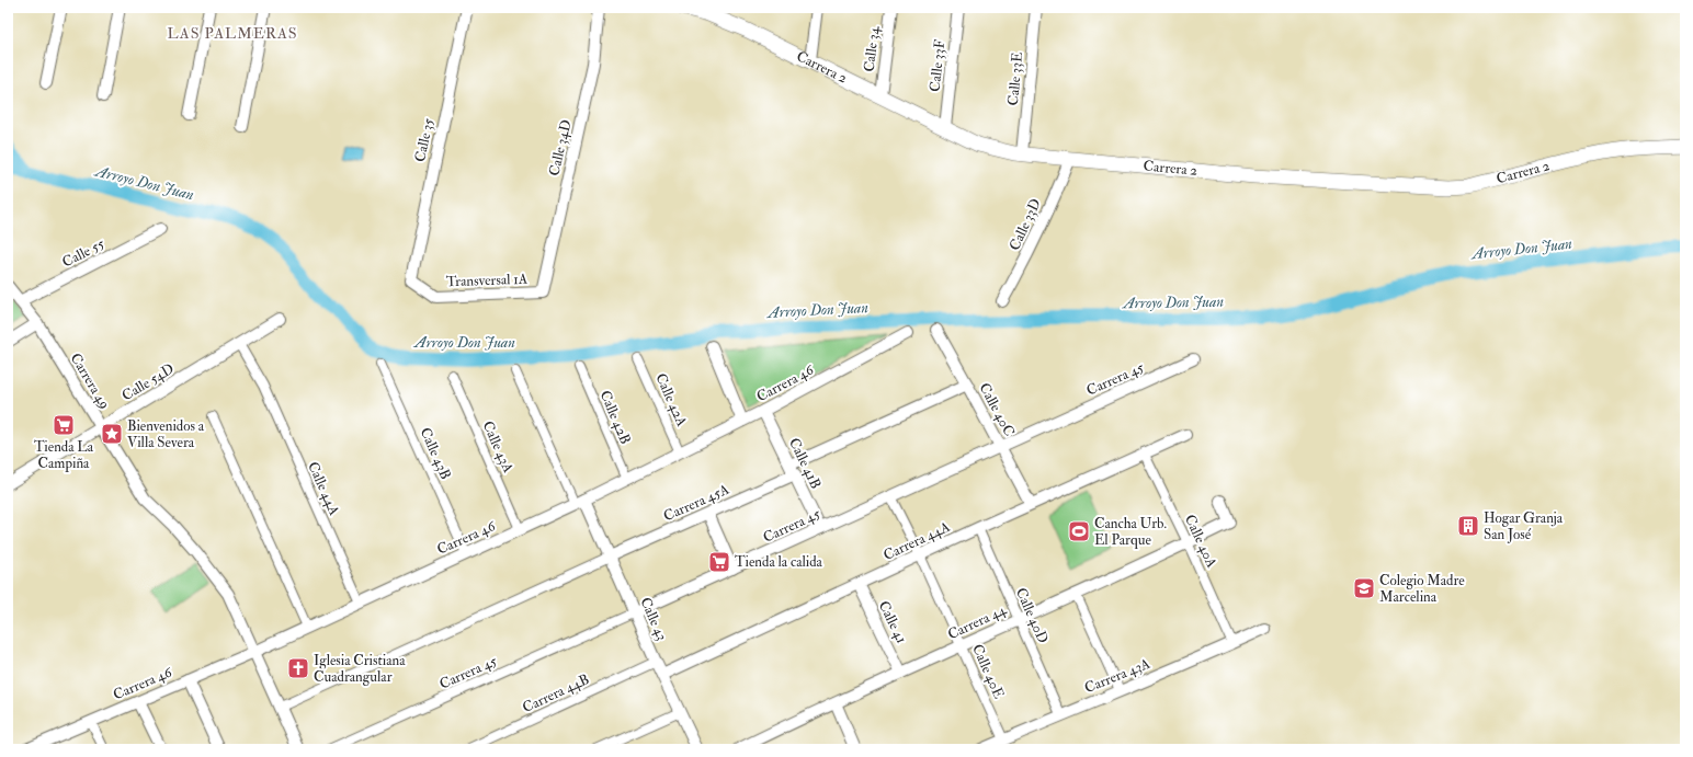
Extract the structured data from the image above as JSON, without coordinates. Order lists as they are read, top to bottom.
{
  "streets": {
    "street": [
      "Calle 34",
      "Calle 33F",
      "Carrera 2",
      "Calle 33E",
      "Calle 35",
      "Calle 34D",
      "Calle 33D",
      "Calle 55",
      "Transversal 1A",
      "Carrera 45",
      "Carrera 49",
      "Calle 54D",
      "Carrera 46",
      "Calle 42A",
      "Calle 40C",
      "Calle 42B",
      "Calle 43A",
      "Calle 43B",
      "Calle 41B",
      "Calle 44A",
      "Carrera 45A",
      "Carrera 44A",
      "Calle 40A",
      "Calle 40D",
      "Calle 43",
      "Calle 41",
      "Carrera 44",
      "Calle 40E",
      "Carrera 43A",
      "Carrera 44B"
    ]
  },
  "crossings": [
    ["Calle 34", "Carrera 2"],
    ["Calle 33F", "Carrera 2"],
    ["Carrera 2", "Calle 33E"],
    ["Carrera 2", "Calle 33D"],
    ["Calle 35", "Transversal 1A"],
    ["Calle 34D", "Transversal 1A"],
    ["Calle 55", "Carrera 49"],
    ["Carrera 45", "Calle 40C"],
    ["Carrera 45", "Calle 41B"],
    ["Carrera 45", "Calle 43"],
    ["Carrera 45", "Calle 40E"],
    ["Carrera 49", "Calle 54D"],
    ["Carrera 49", "Carrera 46"],
    ["Calle 54D", "Calle 44A"],
    ["Carrera 46", "Calle 42A"],
    ["Carrera 46", "Calle 42B"],
    ["Carrera 46", "Calle 43A"],
    ["Carrera 46", "Calle 43B"],
    ["Carrera 46", "Calle 41B"],
    ["Carrera 46", "Calle 44A"],
    ["Carrera 46", "Calle 43"],
    ["Calle 40C", "Carrera 45A"],
    ["Calle 40C", "Carrera 44A"],
    ["Calle 41B", "Carrera 45A"],
    ["Carrera 45A", "Calle 43"],
    ["Carrera 44A", "Calle 40A"],
    ["Carrera 44A", "Calle 40D"],
    ["Carrera 44A", "Calle 43"],
    ["Carrera 44A", "Calle 41"],
    ["Carrera 44A", "Calle 40E"],
    ["Calle 40A", "Carrera 44"],
    ["Calle 40A", "Carrera 43A"],
    ["Calle 40D", "Carrera 44"],
    ["Calle 40D", "Carrera 43A"],
    ["Calle 43", "Carrera 44B"],
    ["Calle 41", "Carrera 44"],
    ["Carrera 44", "Calle 40E"],
    ["Calle 40E", "Carrera 43A"]
  ],
  "districts": ["LAS PALMERAS"],
  "water": ["Arroyo Don Juan"],
  "places": {
    "supermarket": ["Tienda La Campiña", "Tienda la calida"],
    "place": ["Bienvenidos a Villa Severa"],
    "building": ["Hogar Granja San José"],
    "sports": ["Cancha Urb. El Parque"],
    "school or university": ["Colegio Madre Marcelina"],
    "church": ["Iglesia Cristiana Cuadrangular"]
  }
}
